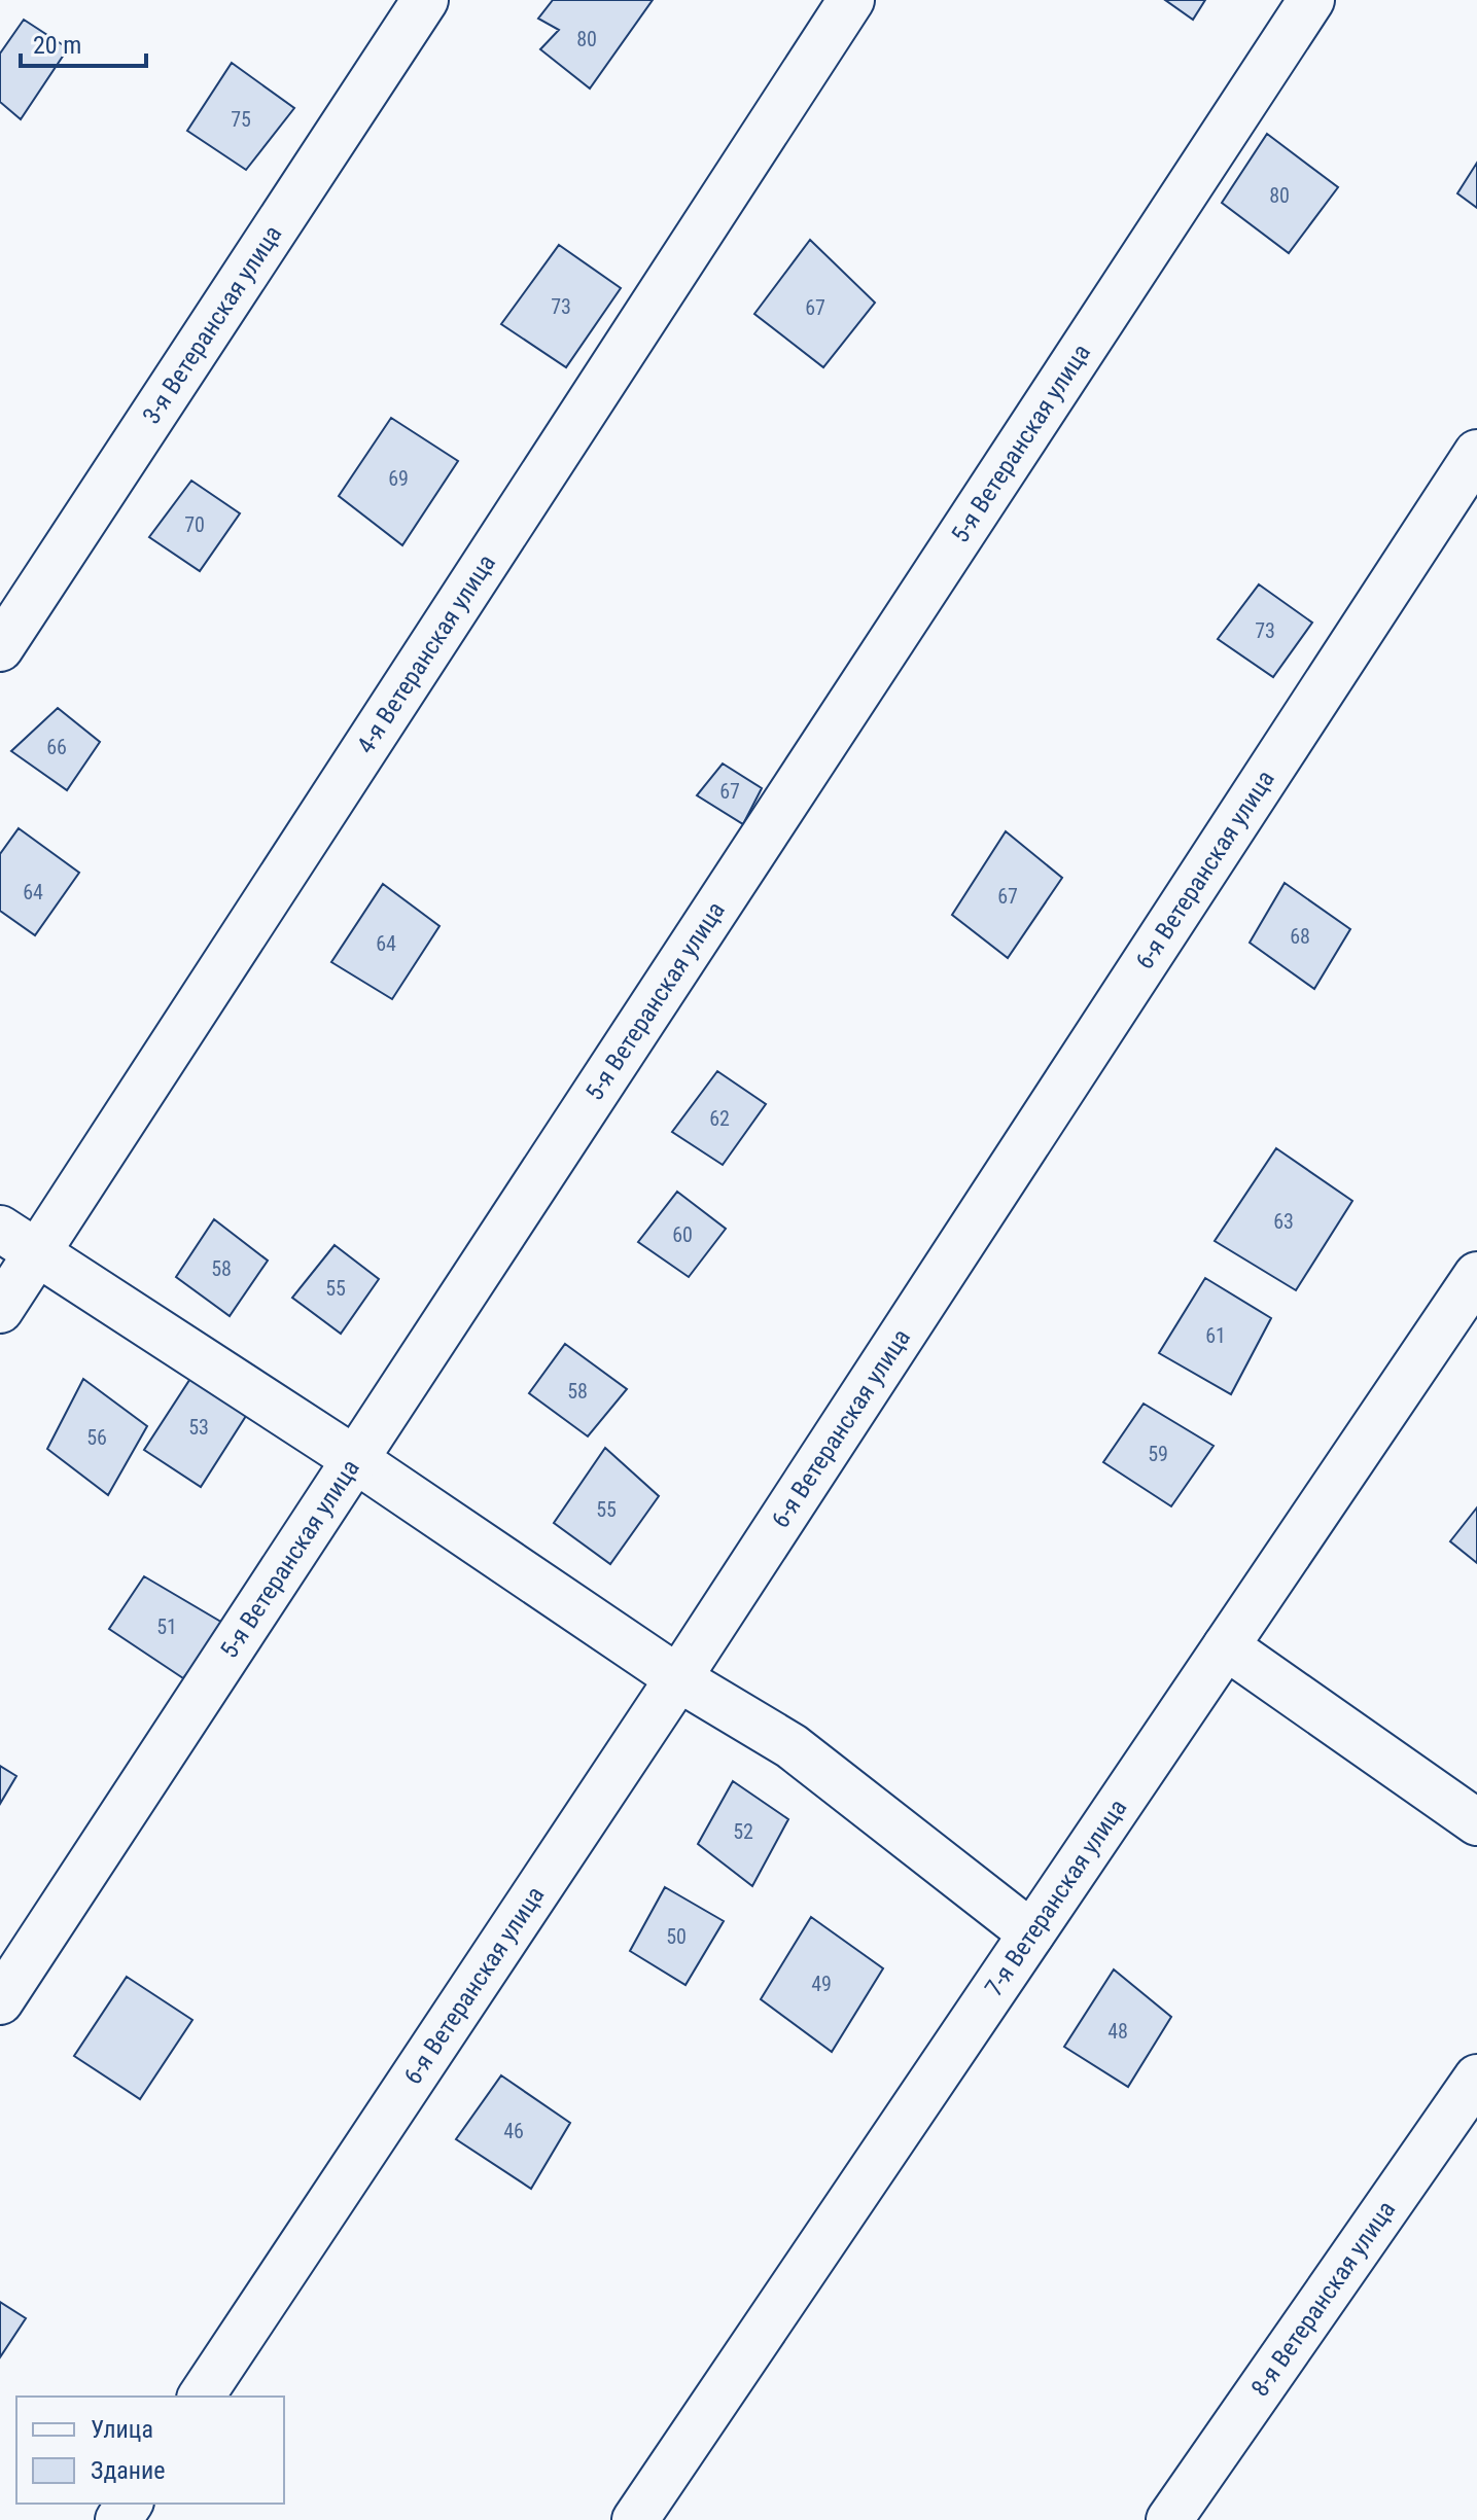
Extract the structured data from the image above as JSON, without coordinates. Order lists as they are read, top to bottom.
{
  "streets": {
    "street": [
      "3-я Ветеранская улица",
      "5-я Ветеранская улица",
      "4-я Ветеранская улица",
      "6-я Ветеранская улица",
      "7-я Ветеранская улица",
      "8-я Ветеранская улица"
    ]
  },
  "house_numbers": [
    "80",
    "75",
    "80",
    "73",
    "67",
    "69",
    "70",
    "73",
    "66",
    "67",
    "64",
    "67",
    "68",
    "64",
    "62",
    "63",
    "60",
    "58",
    "55",
    "61",
    "58",
    "53",
    "56",
    "59",
    "55",
    "51",
    "52",
    "50",
    "49",
    "48",
    "46"
  ],
  "legend": ["Улица", "Здание"],
  "scale_bar": "20 m"
}
